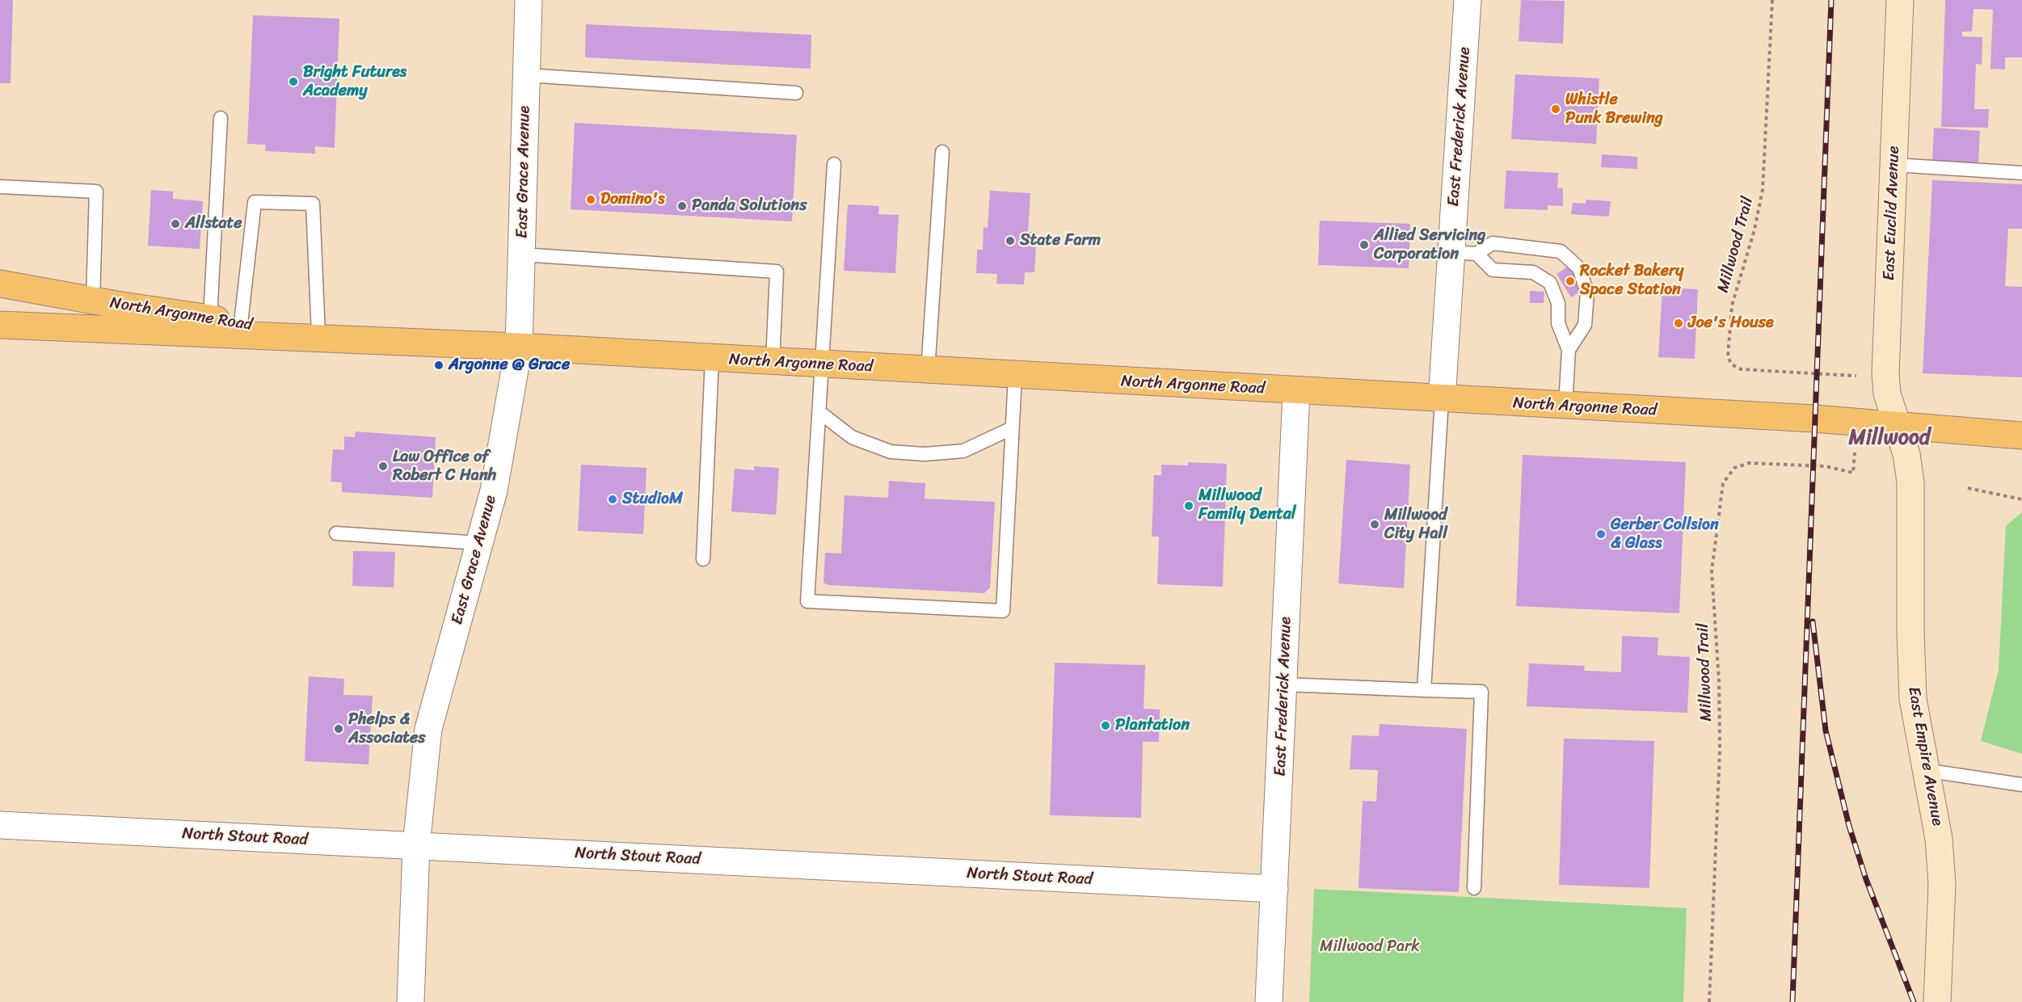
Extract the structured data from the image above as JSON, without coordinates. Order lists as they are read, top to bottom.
{
  "streets": {
    "main road": ["North Argonne Road"],
    "street": [
      "East Frederick Avenue",
      "East Grace Avenue",
      "East Euclid Avenue",
      "East Empire Avenue",
      "North Stout Road"
    ],
    "path": ["Millwood Trail"]
  },
  "crossings": [
    ["East Frederick Avenue", "North Argonne Road"],
    ["East Frederick Avenue", "North Stout Road"],
    ["East Grace Avenue", "North Argonne Road"],
    ["East Grace Avenue", "North Stout Road"],
    ["East Euclid Avenue", "North Argonne Road"],
    ["East Euclid Avenue", "East Empire Avenue"],
    ["North Argonne Road", "East Empire Avenue"]
  ],
  "districts": ["Millwood"],
  "parks": ["Millwood Park"],
  "places": [
    "Bright Futures Academy",
    "Whistle Punk Brewing",
    "Domino's",
    "Panda Solutions",
    "Allstate",
    "State Farm",
    "Allied Servicing Corporation",
    "Rocket Bakery Space Station",
    "Joe's House",
    "Argonne @ Grace",
    "Law Office of Robert C Hanh",
    "StudioM",
    "Millwood Family Dental",
    "Millwood City Hall",
    "Gerber Collsion & Glass",
    "Plantation",
    "Phelps & Associates"
  ]
}
